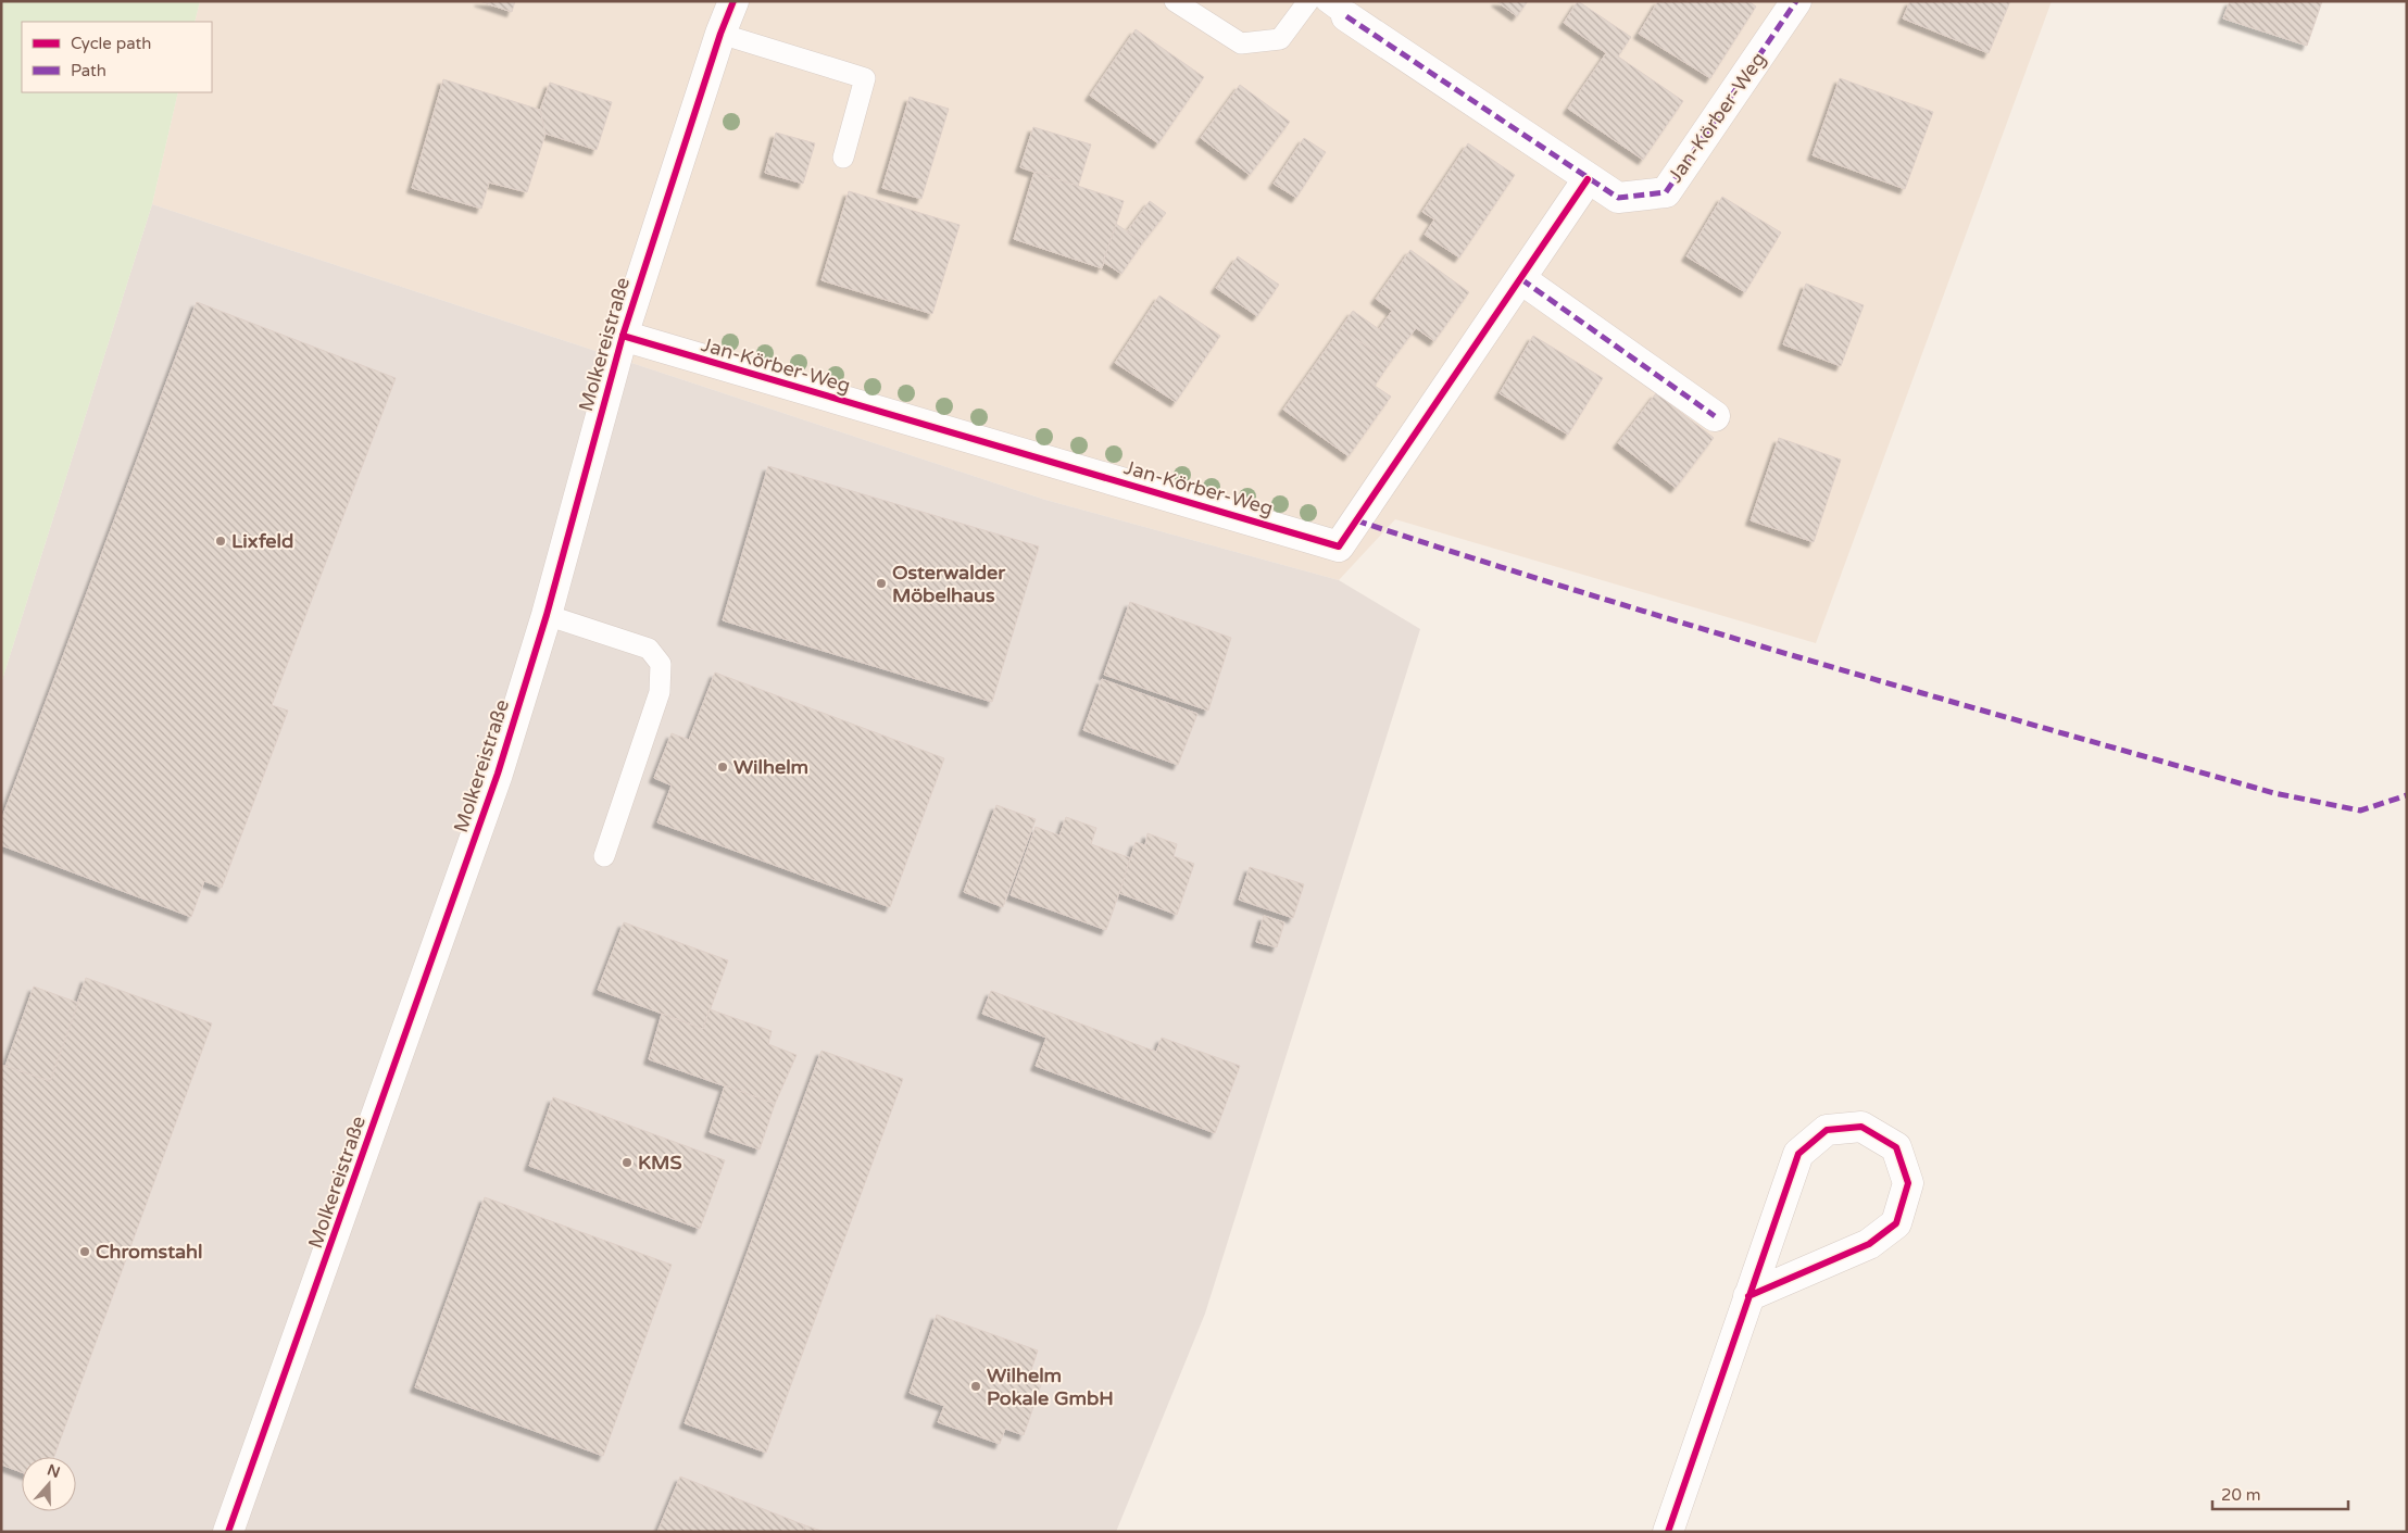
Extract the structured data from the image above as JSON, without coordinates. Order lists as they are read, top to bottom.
{
  "streets": {
    "street": ["Jan-Körber-Weg", "Molkereistraße"]
  },
  "crossings": [
    ["Jan-Körber-Weg", "Molkereistraße"]
  ],
  "places": [
    "Lixfeld",
    "Osterwalder Möbelhaus",
    "Wilhelm",
    "KMS",
    "Chromstahl",
    "Wilhelm Pokale GmbH"
  ],
  "legend": ["Cycle path", "Path"],
  "scale_bar": "20 m",
  "north": "top"
}
